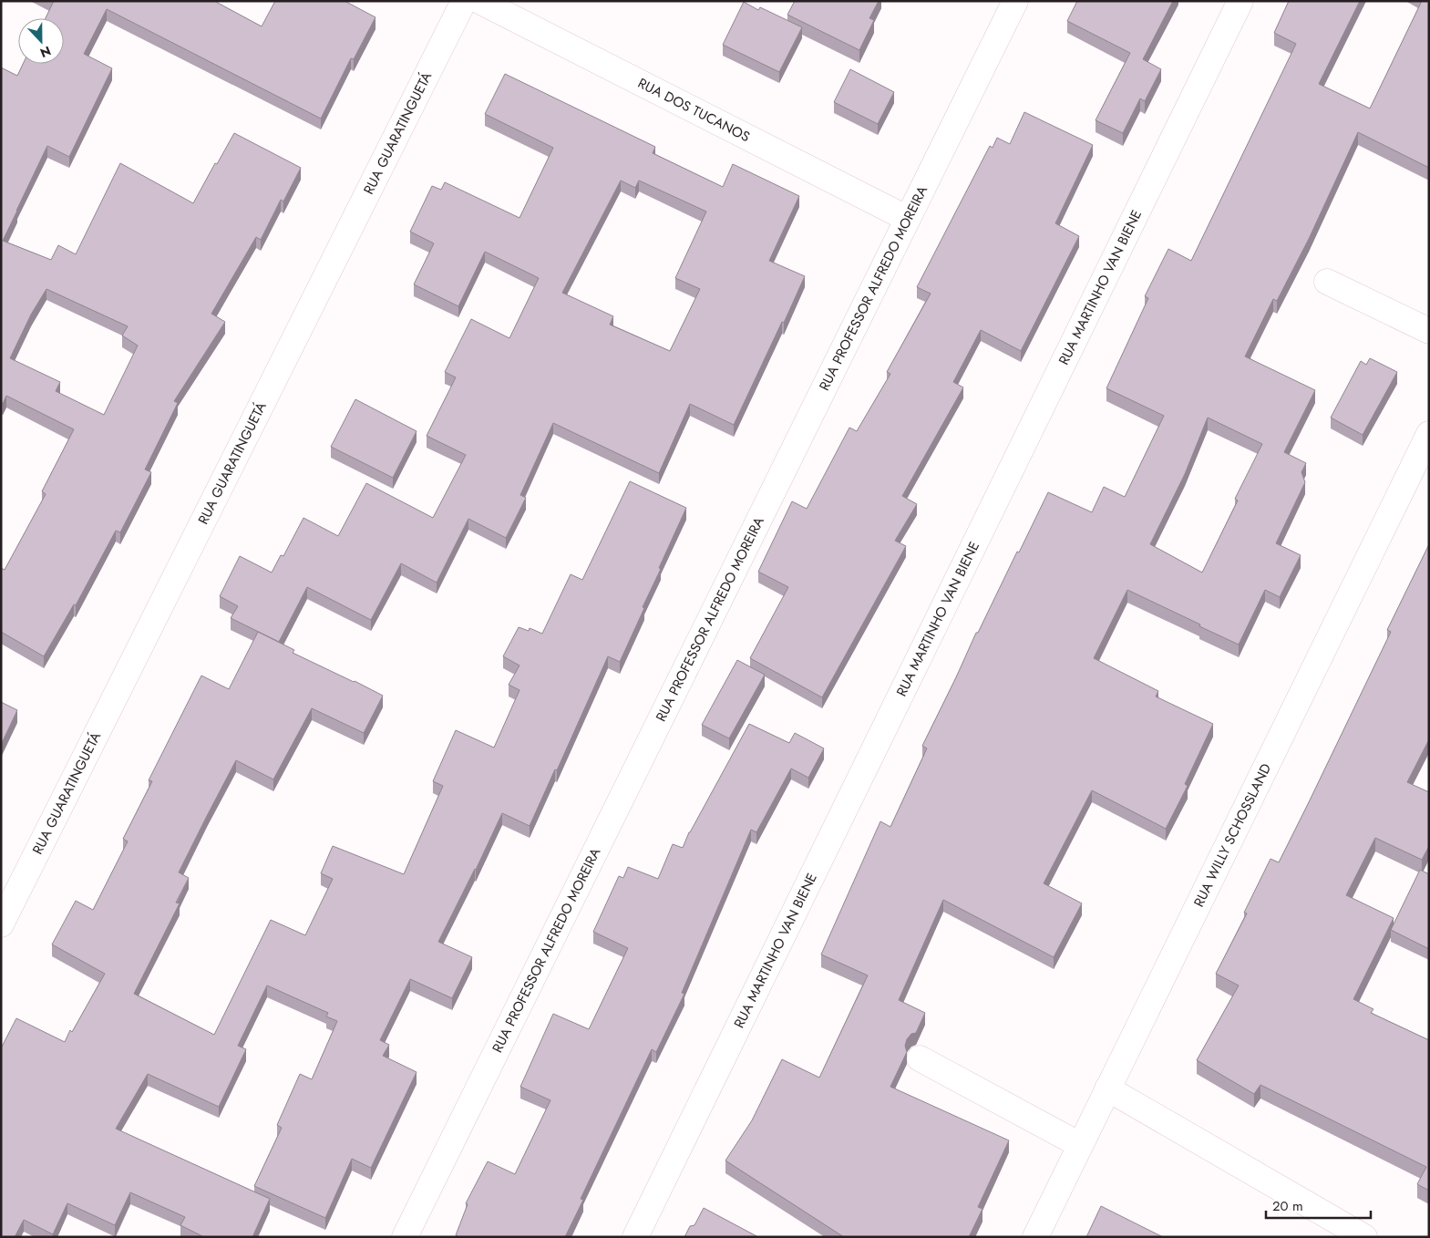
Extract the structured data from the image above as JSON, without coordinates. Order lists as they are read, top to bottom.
{
  "streets": {
    "street": [
      "RUA DOS TUCANOS",
      "RUA GUARATINGUETÁ",
      "RUA MARTINHO VAN BIENE",
      "RUA PROFESSOR ALFREDO MOREIRA",
      "RUA WILLY SCHOSSLAND"
    ]
  },
  "crossings": [
    ["RUA DOS TUCANOS", "RUA PROFESSOR ALFREDO MOREIRA"]
  ],
  "scale_bar": "20 m",
  "north": "bottom"
}
